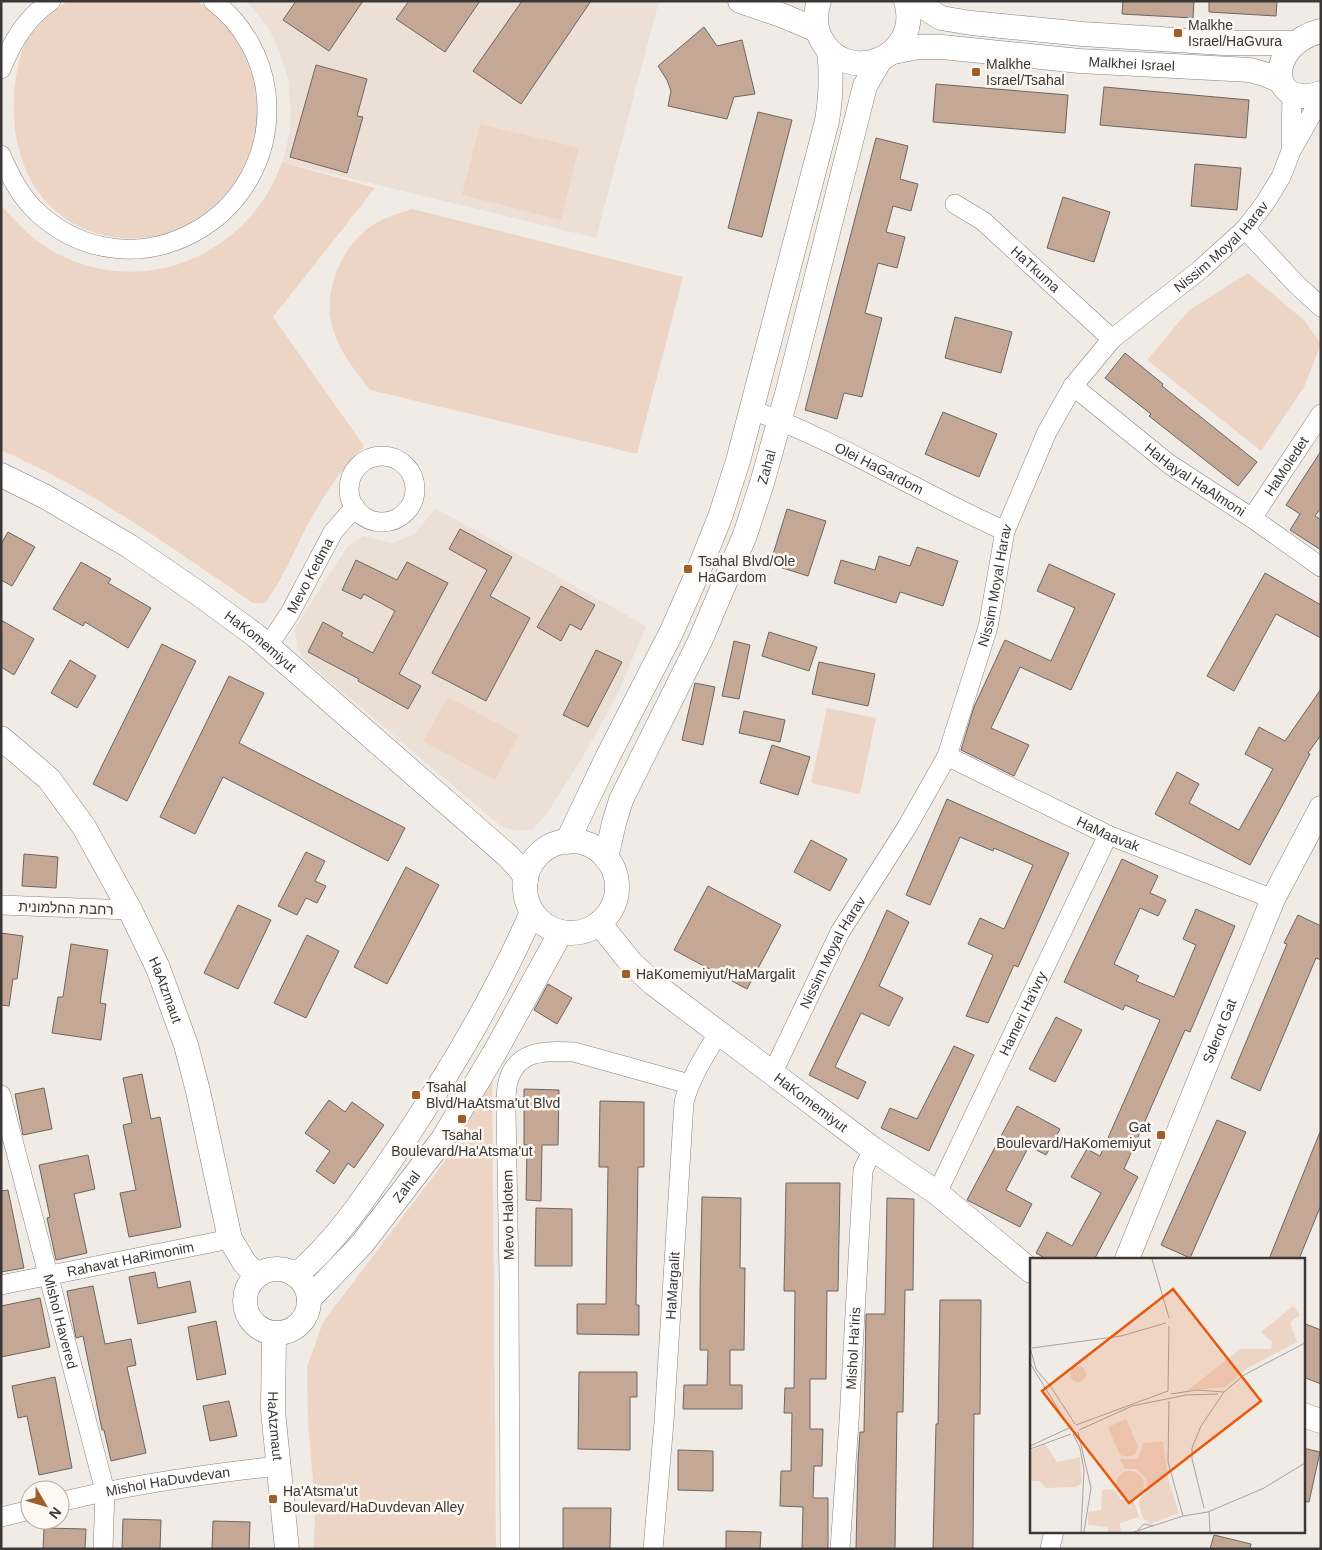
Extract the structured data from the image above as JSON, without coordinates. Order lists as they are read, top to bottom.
{
  "streets": {
    "street": [
      "Malkhei Israel",
      "Nissim Moyal Harav",
      "HaTkuma",
      "HaMoledet",
      "Zahal",
      "Olei HaGardom",
      "HaHayal HaAlmoni",
      "Mevo Kedma",
      "HaKomemiyut",
      "HaMaavak",
      "רחבת החלמונית",
      "HaAtzmaut",
      "Hameri Ha'ivry",
      "Sderot Gat",
      "Mevo Halotem",
      "Rahavat HaRimonim",
      "HaMargalit",
      "Mishol Havered",
      "Mishol Ha'iris",
      "Mishol HaDuvdevan"
    ]
  },
  "crossings": [
    ["Malkhei Israel", "Zahal"],
    ["Nissim Moyal Harav", "HaTkuma"],
    ["Nissim Moyal Harav", "Olei HaGardom"],
    ["Nissim Moyal Harav", "HaHayal HaAlmoni"],
    ["Nissim Moyal Harav", "HaKomemiyut"],
    ["Nissim Moyal Harav", "HaMaavak"],
    ["HaMoledet", "HaHayal HaAlmoni"],
    ["Zahal", "Olei HaGardom"],
    ["Zahal", "HaKomemiyut"],
    ["Zahal", "HaAtzmaut"],
    ["Mevo Kedma", "HaKomemiyut"],
    ["HaKomemiyut", "Hameri Ha'ivry"],
    ["HaKomemiyut", "HaMargalit"],
    ["HaKomemiyut", "Mishol Ha'iris"],
    ["HaMaavak", "Hameri Ha'ivry"],
    ["HaMaavak", "Sderot Gat"],
    ["רחבת החלמונית", "HaAtzmaut"],
    ["HaAtzmaut", "Rahavat HaRimonim"],
    ["HaAtzmaut", "Mishol HaDuvdevan"],
    ["Mevo Halotem", "HaMargalit"],
    ["Rahavat HaRimonim", "Mishol Havered"],
    ["Mishol Havered", "Mishol HaDuvdevan"]
  ],
  "places": {
    "transit": [
      "Malkhe Israel/HaGvura",
      "Malkhe Israel/Tsahal",
      "Tsahal Blvd/Ole HaGardom",
      "HaKomemiyut/HaMargalit",
      "Tsahal Blvd/HaAtsma'ut Blvd",
      "Tsahal Boulevard/Ha'Atsma'ut",
      "Gat Boulevard/HaKomemiyut",
      "Ha'Atsma'ut Boulevard/HaDuvdevan Alley"
    ]
  },
  "north": "bottom right"
}
